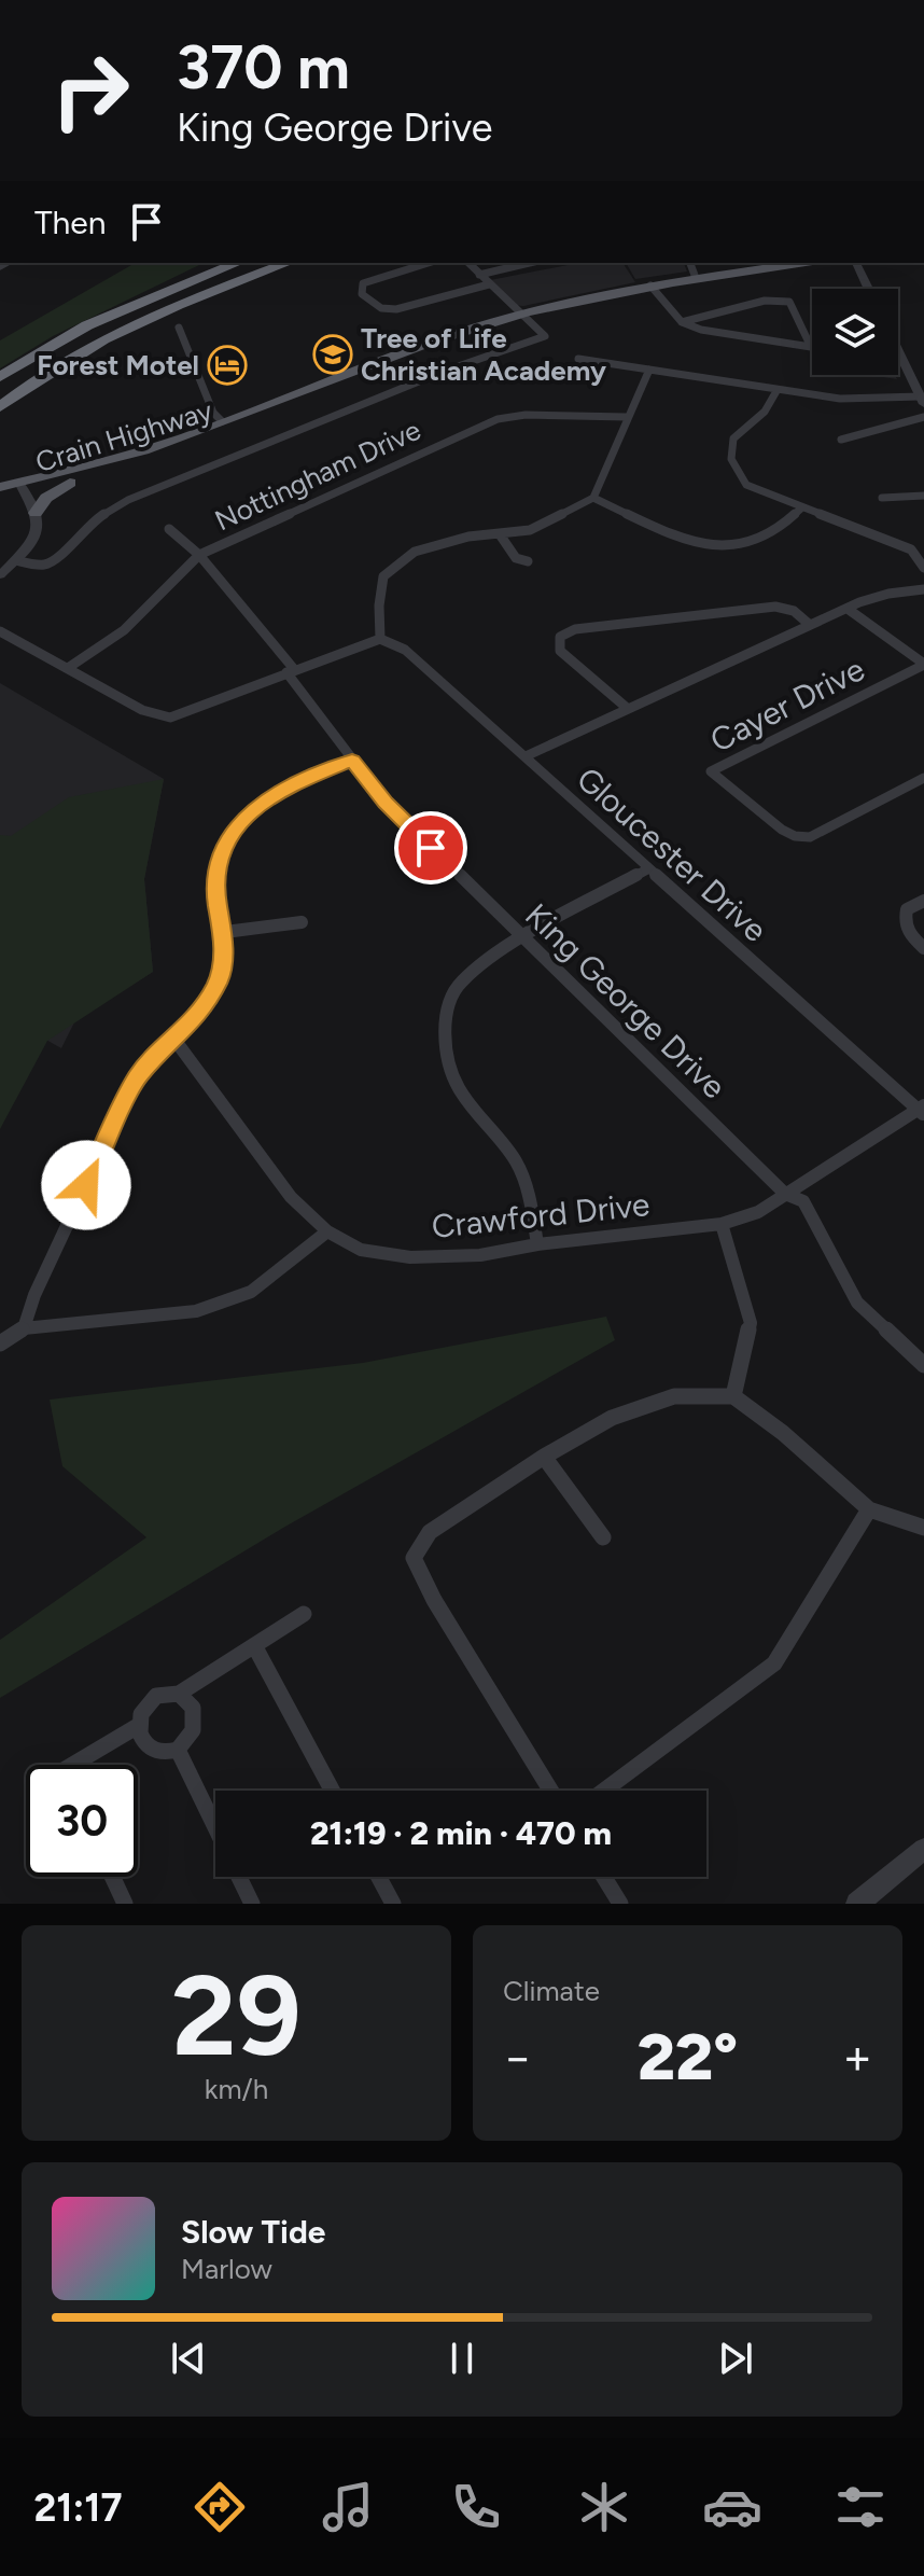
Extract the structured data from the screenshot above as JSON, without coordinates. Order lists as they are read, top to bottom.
{
  "streets": {
    "main road": ["Crain Highway"],
    "street": [
      "Nottingham Drive",
      "Cayer Drive",
      "Gloucester Drive",
      "King George Drive",
      "Crawford Drive"
    ]
  },
  "crossings": [
    ["Nottingham Drive", "King George Drive"],
    ["Gloucester Drive", "Crawford Drive"],
    ["King George Drive", "Crawford Drive"]
  ],
  "places": {
    "school or university": ["Tree of Life Christian Academy"],
    "hotel": ["Forest Motel"]
  },
  "page": {
    "turn": ["370 m", "King George Drive"],
    "then": "Then",
    "limit": "30",
    "trip": "21:19 · 2 min · 470 m",
    "tile": [
      ["29", "km/h"],
      "Climate"
    ],
    "heat": ["−", "22°", "+"],
    "song": ["Slow Tide", "Marlow"],
    "tabs": "21:17"
  }
}
